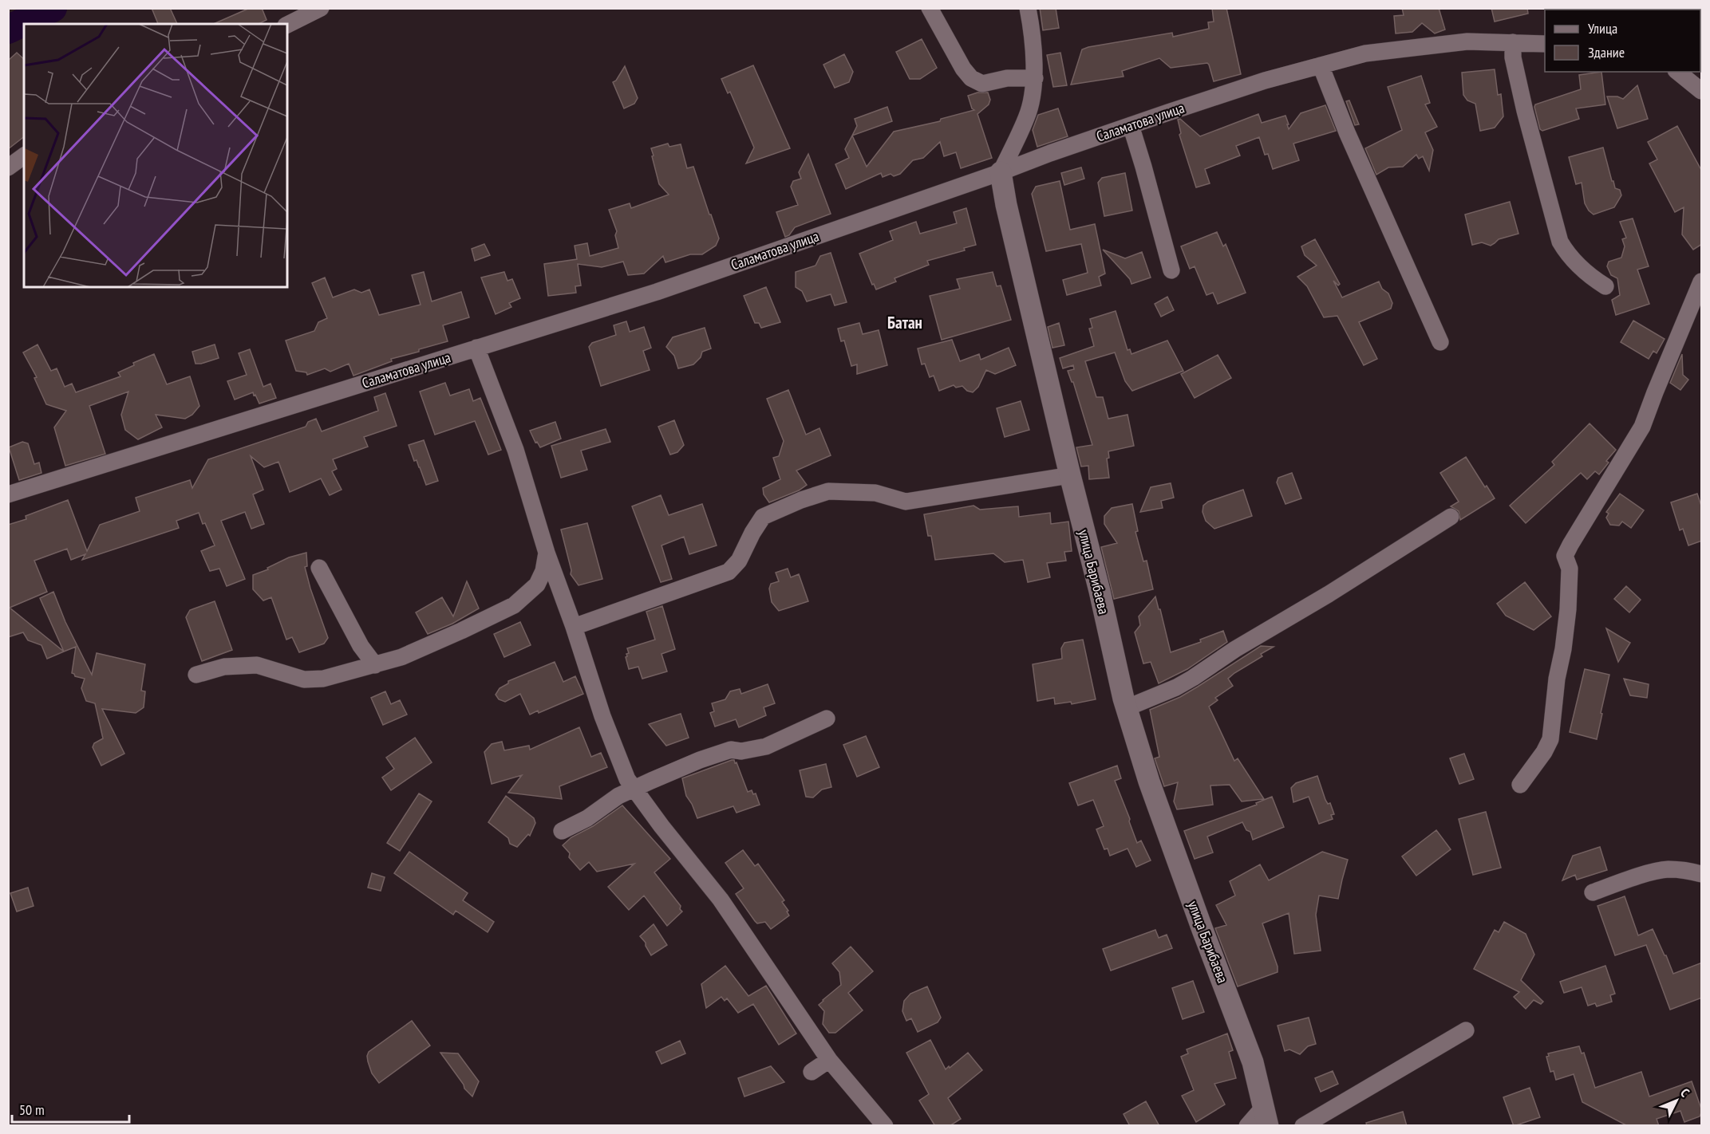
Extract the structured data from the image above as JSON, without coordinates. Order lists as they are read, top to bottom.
{
  "streets": {
    "street": ["Саламатова улица", "улица Барибаева"]
  },
  "crossings": [
    ["Саламатова улица", "улица Барибаева"]
  ],
  "districts": ["Батан"],
  "legend": ["Улица", "Здание"],
  "scale_bar": "50 m",
  "north": "top right"
}
